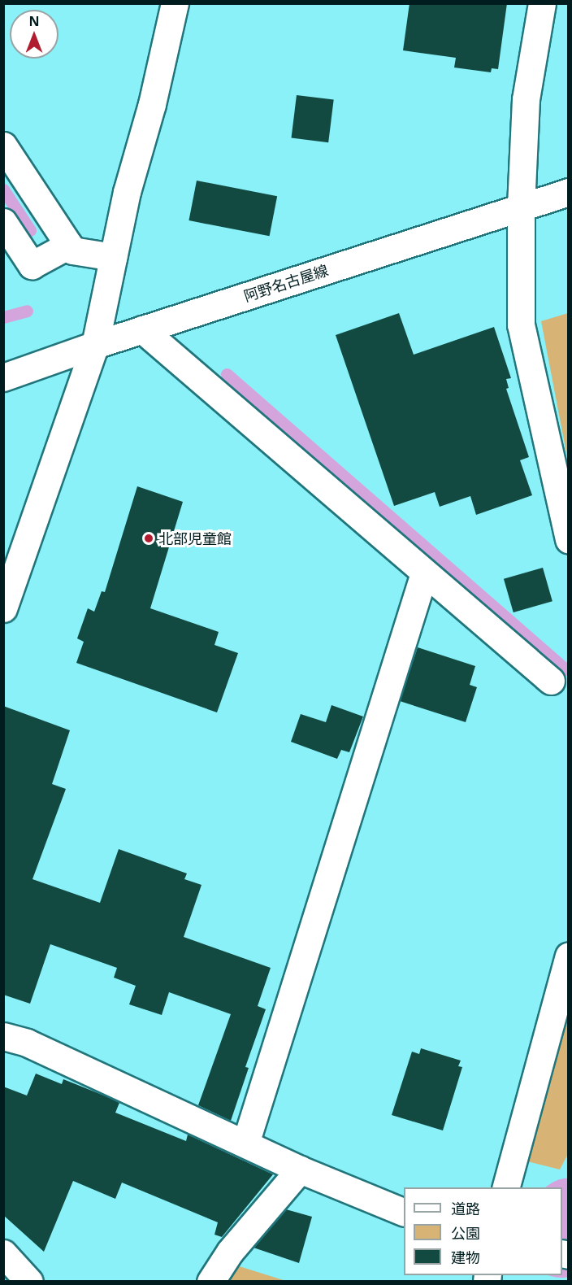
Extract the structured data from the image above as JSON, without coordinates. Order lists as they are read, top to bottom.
{
  "streets": {
    "street": ["阿野名古屋線"]
  },
  "places": ["北部児童館"],
  "legend": ["道路", "公園", "建物"],
  "north": "top"
}
